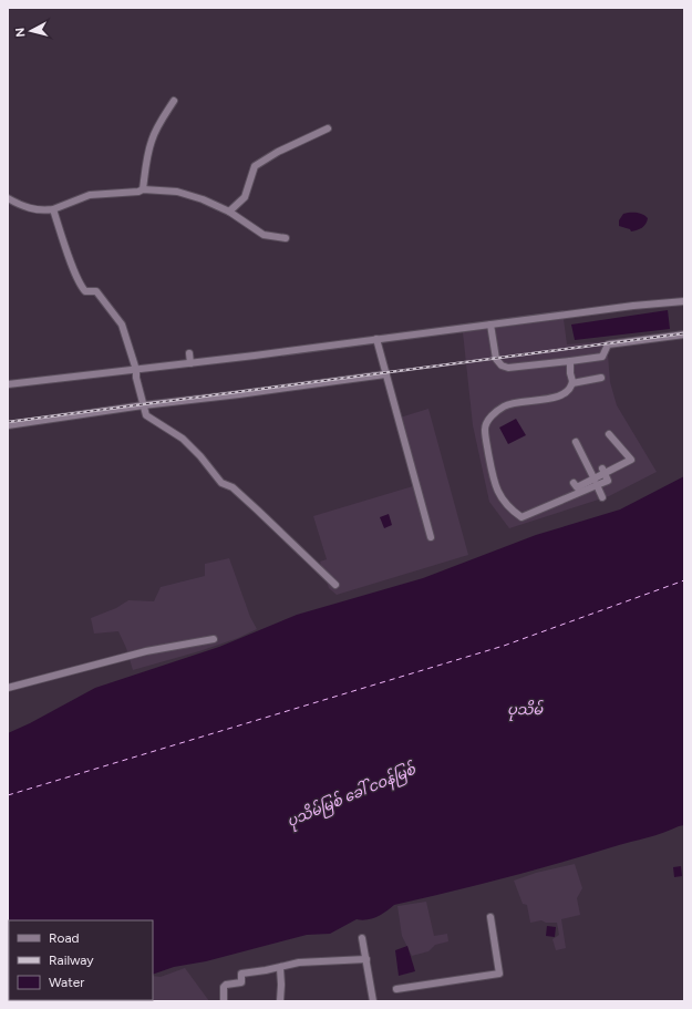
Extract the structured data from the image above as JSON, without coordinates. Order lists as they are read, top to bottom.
{
  "water": ["ပုသိမ်", "ပုသိမ်မြစ် ခေါ် ငဝန်မြစ်"],
  "legend": ["Road", "Railway", "Water"],
  "north": "left"
}
